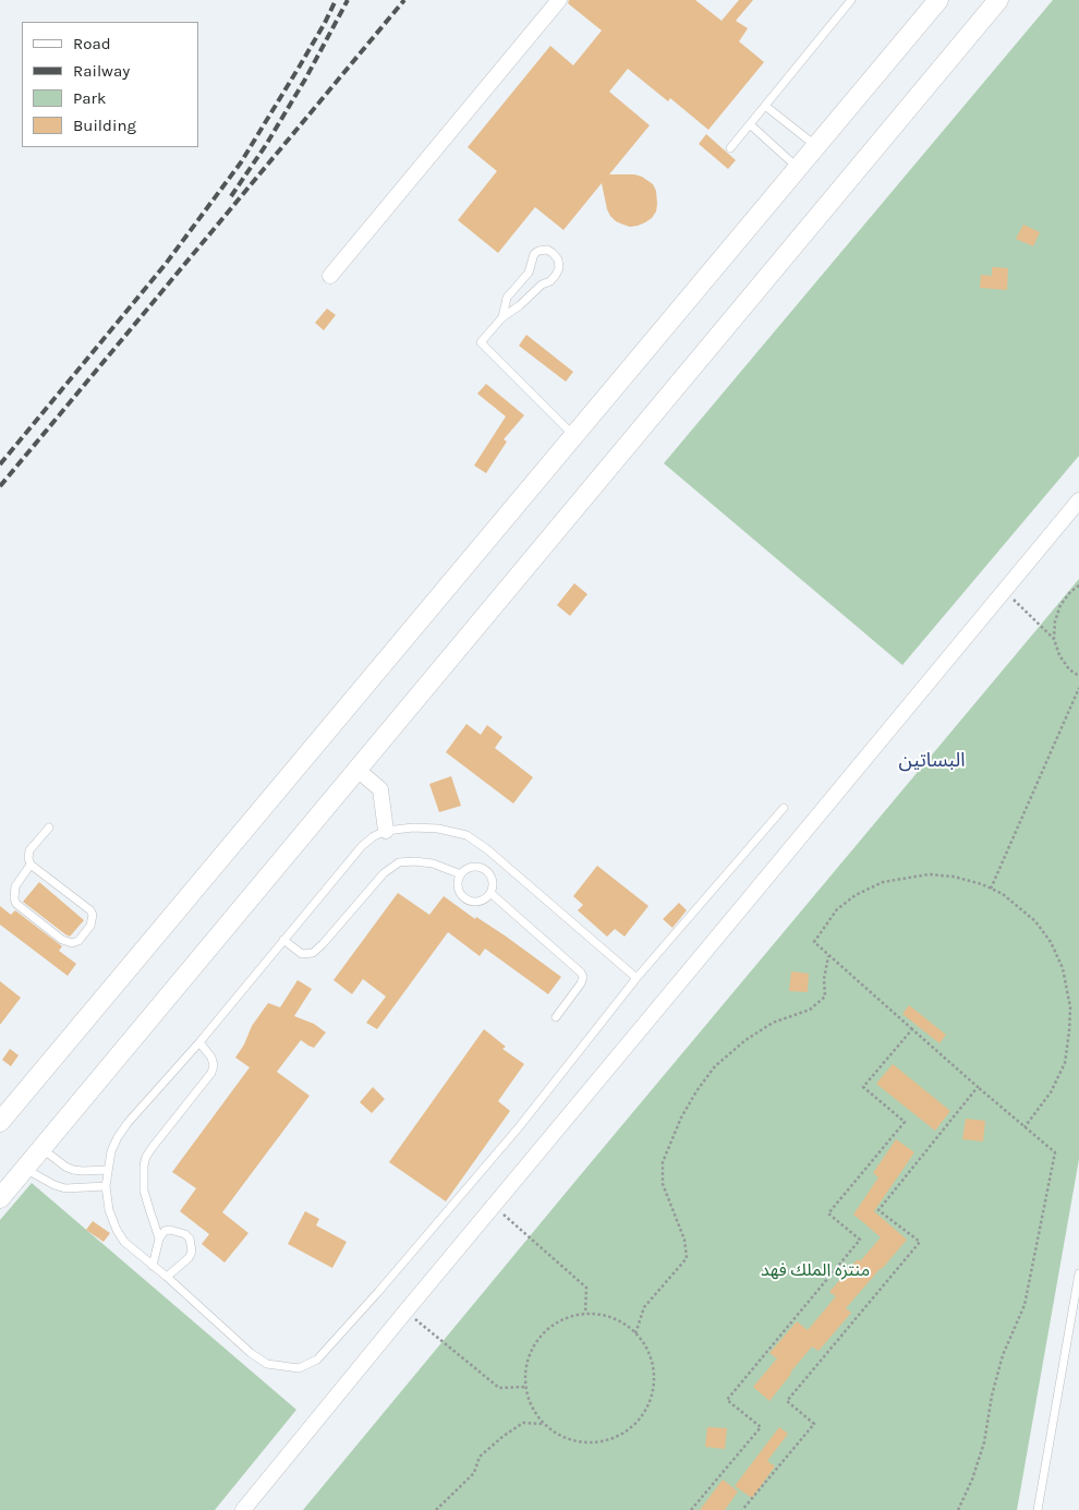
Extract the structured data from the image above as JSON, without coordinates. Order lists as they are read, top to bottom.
{
  "districts": ["البساتين"],
  "parks": ["منتزه الملك فهد"],
  "legend": [
    "Road",
    "Railway",
    "Park",
    "Building"
  ]
}
